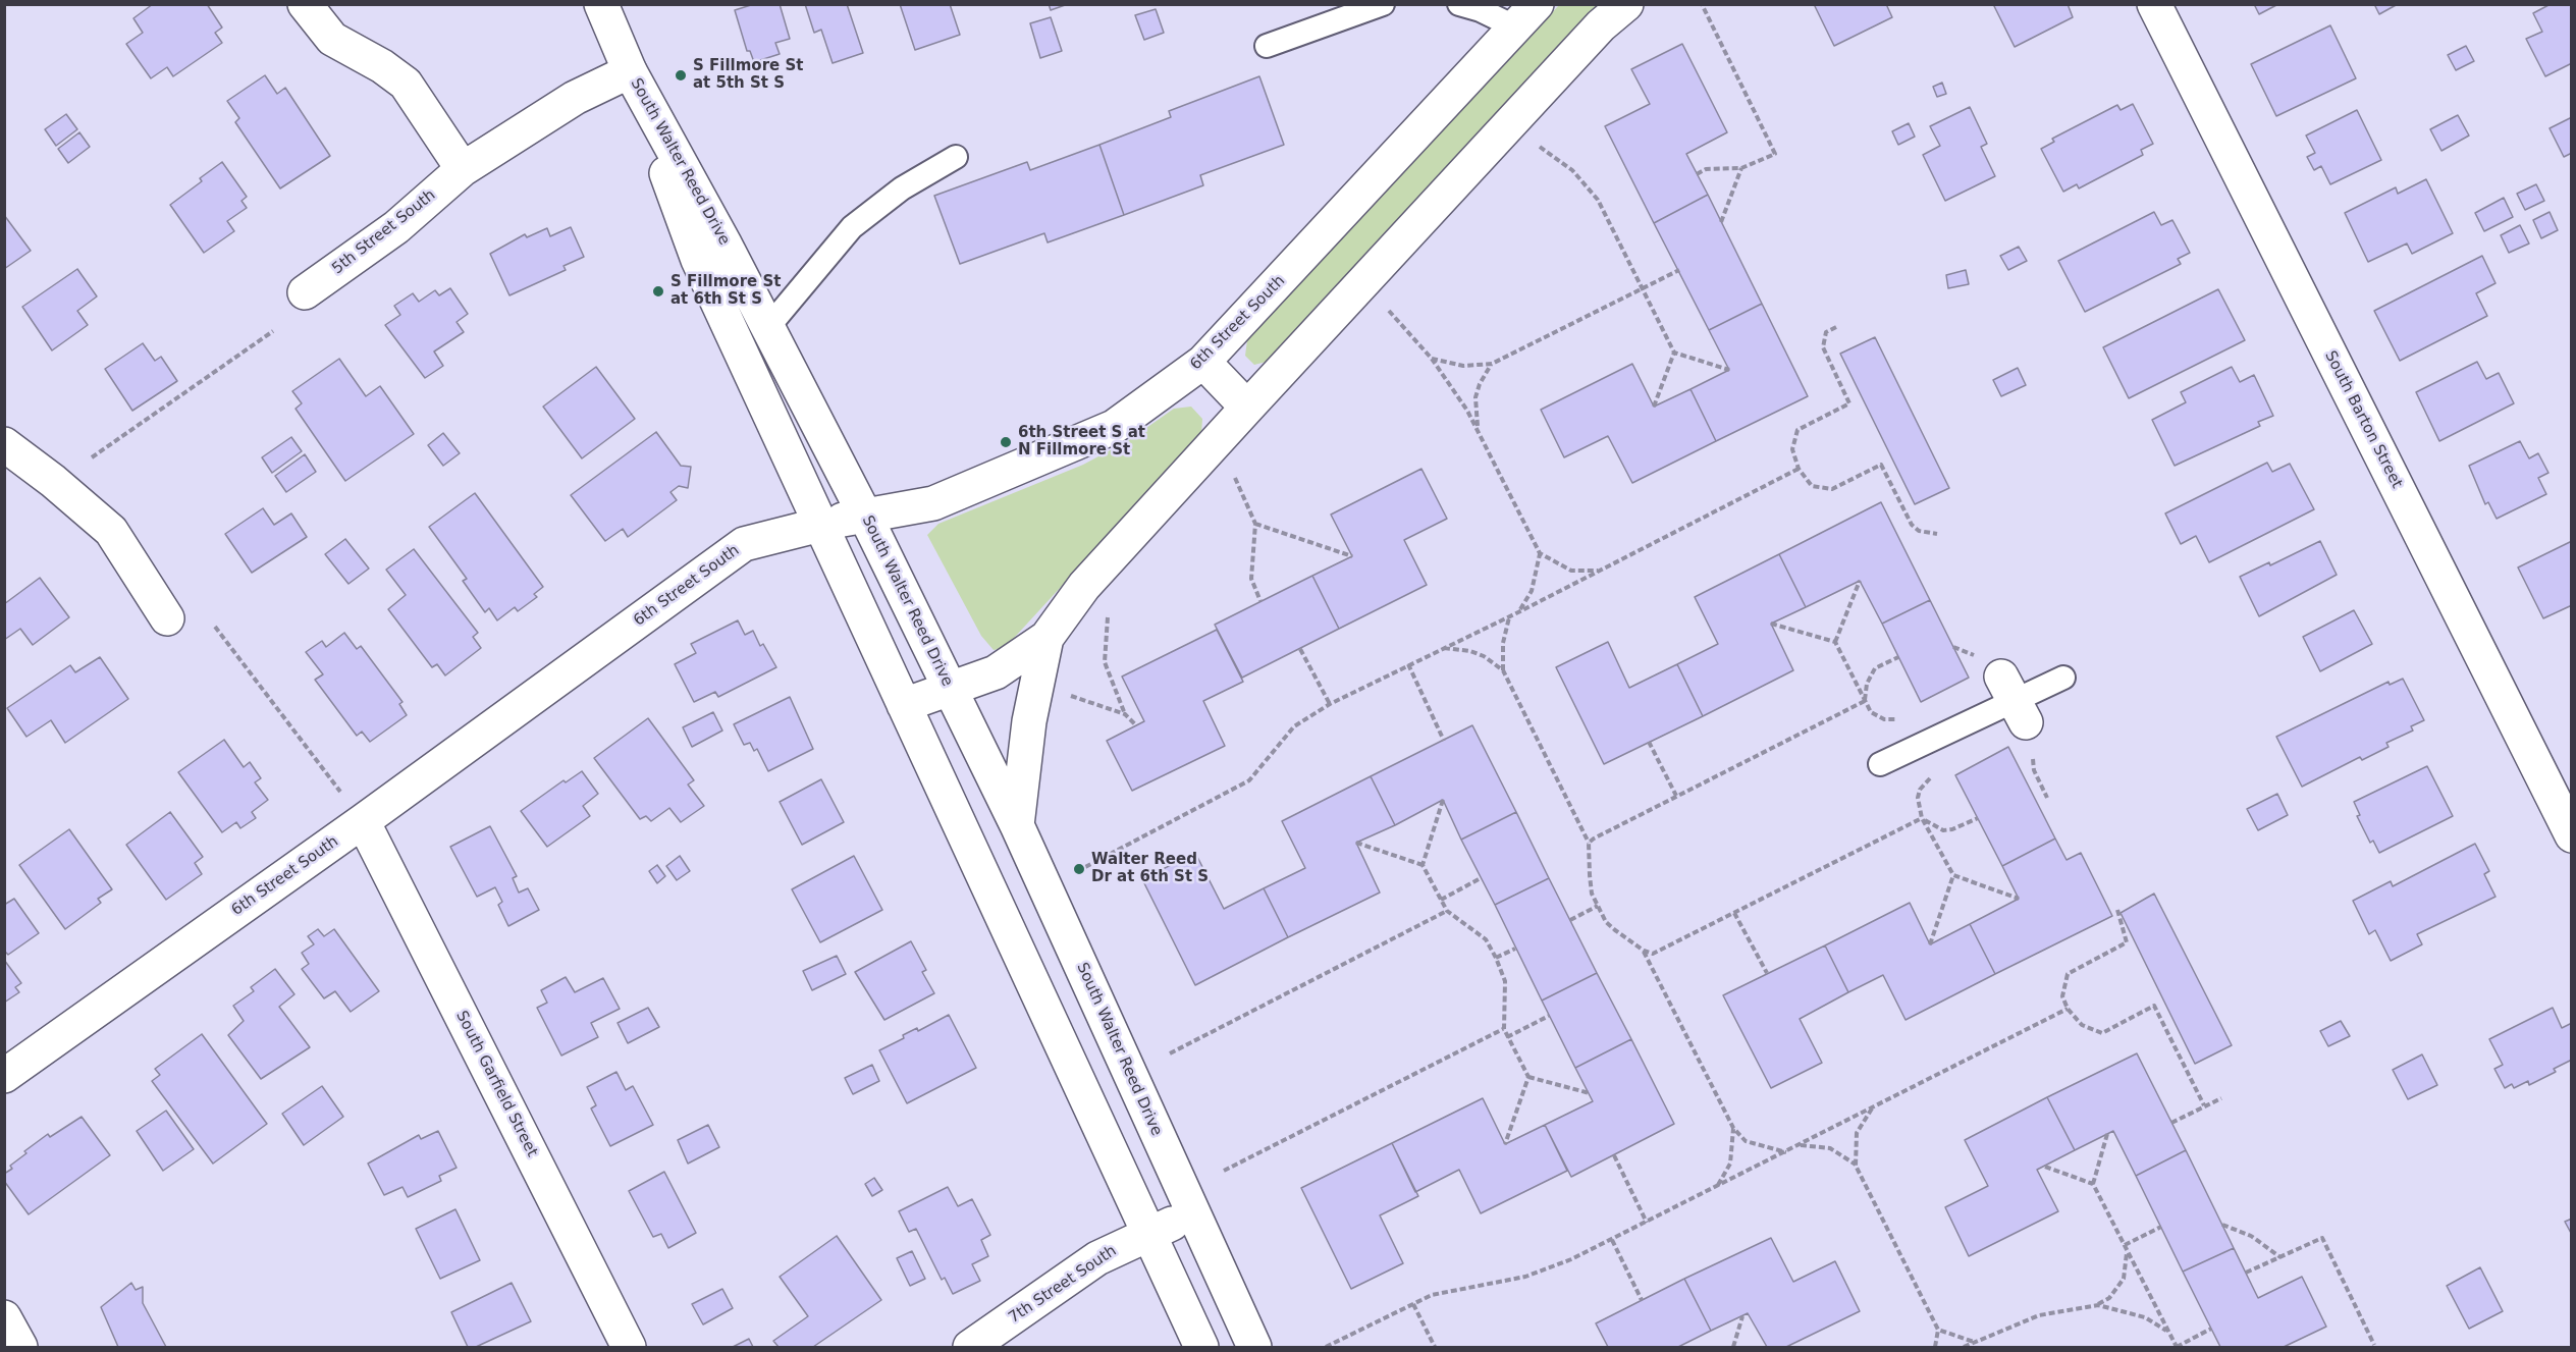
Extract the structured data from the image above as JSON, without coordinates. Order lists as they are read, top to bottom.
{
  "streets": {
    "street": [
      "South Walter Reed Drive",
      "5th Street South",
      "6th Street South",
      "South Barton Street",
      "South Garfield Street",
      "7th Street South"
    ]
  },
  "crossings": [
    ["South Walter Reed Drive", "5th Street South"],
    ["South Walter Reed Drive", "6th Street South"],
    ["South Walter Reed Drive", "7th Street South"],
    ["6th Street South", "South Garfield Street"]
  ],
  "places": [
    "S Fillmore St at 5th St S",
    "S Fillmore St at 6th St S",
    "6th Street S at N Fillmore St",
    "Walter Reed Dr at 6th St S"
  ]
}
